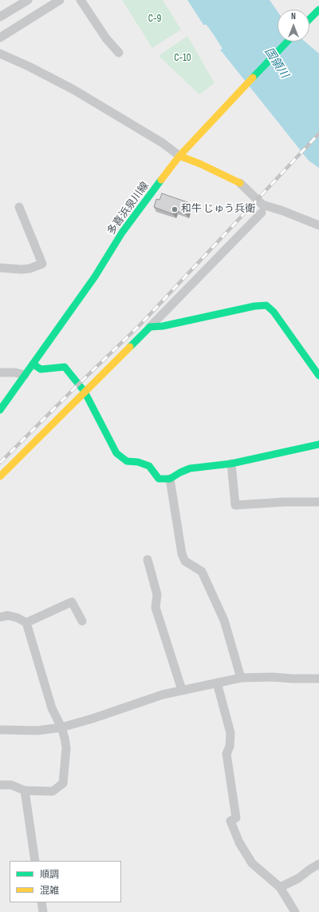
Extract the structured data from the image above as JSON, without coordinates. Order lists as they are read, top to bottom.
{
  "streets": {
    "street": ["多喜浜泉川線"]
  },
  "water": ["国領川"],
  "parks": ["C-9", "C-10"],
  "places": ["和牛 じゅう兵衛"],
  "legend": ["順調", "混雑"],
  "north": "top"
}
